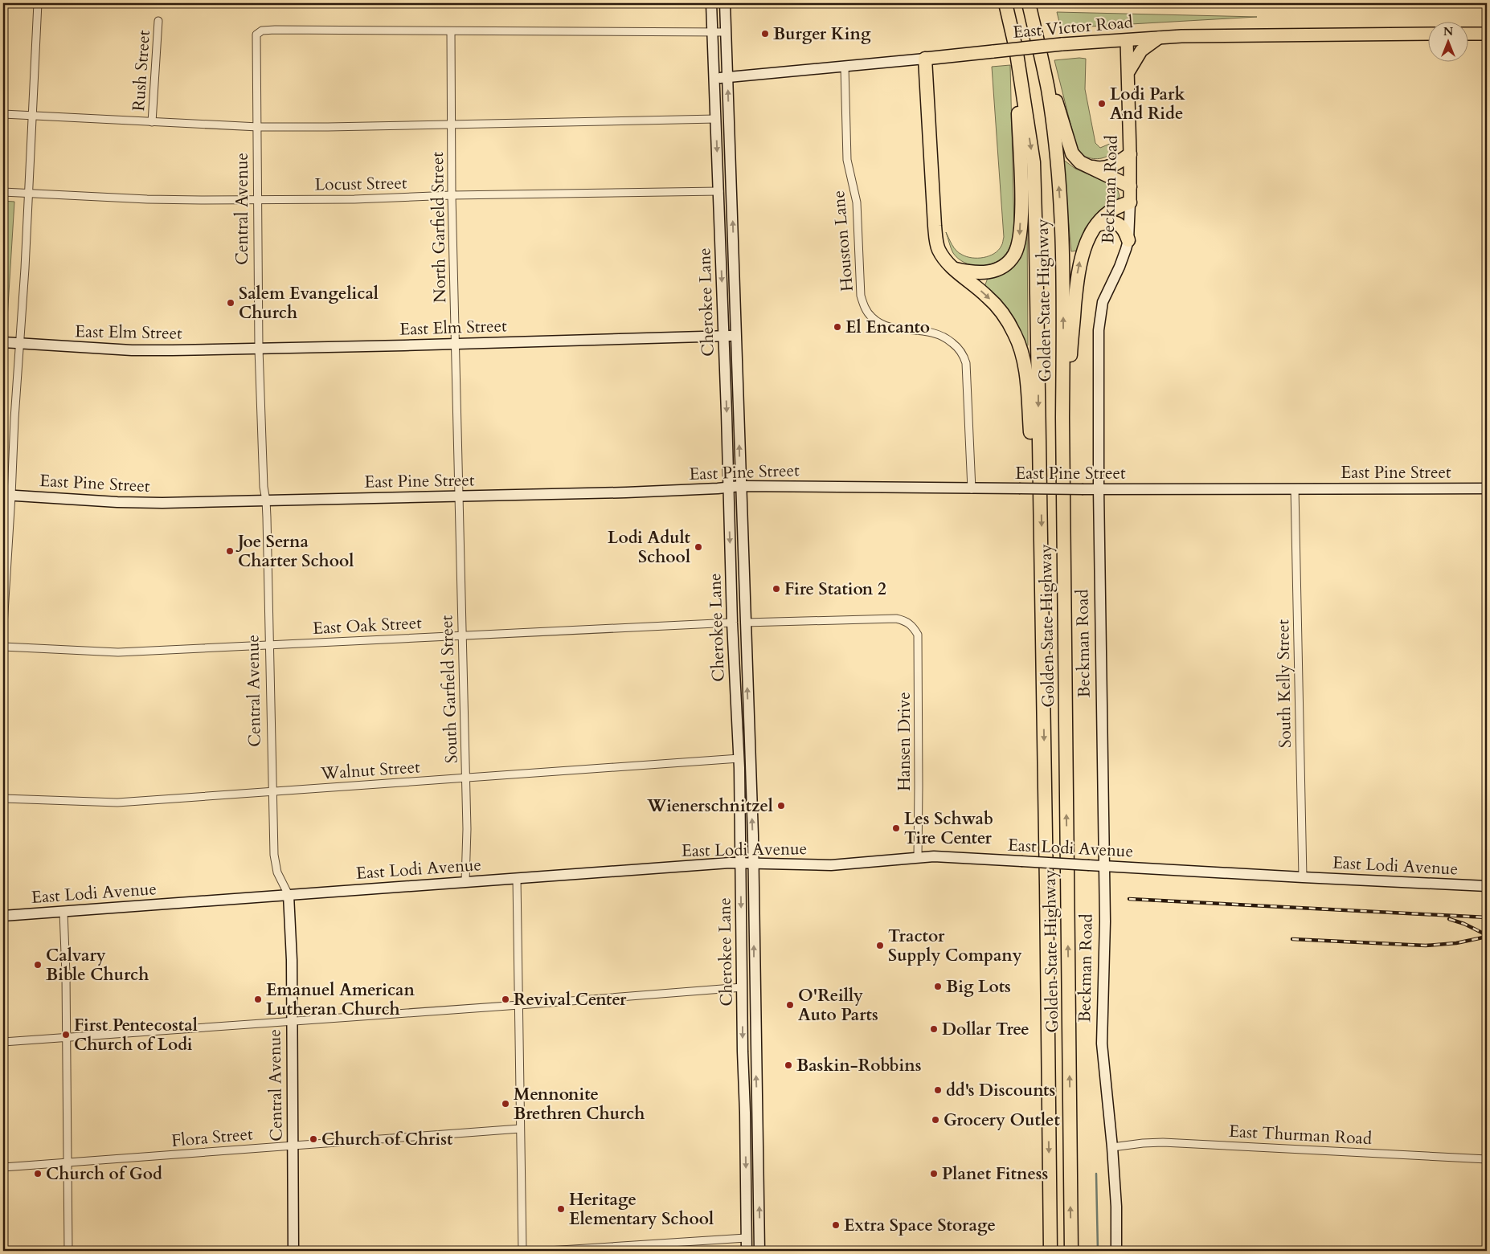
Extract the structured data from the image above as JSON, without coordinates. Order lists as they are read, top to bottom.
{
  "streets": {
    "highway": ["Golden State Highway"],
    "main road": ["East Victor Road", "Beckman Road"],
    "street": [
      "Rush Street",
      "Locust Street",
      "Central Avenue",
      "North Garfield Street",
      "Houston Lane",
      "Cherokee Lane",
      "East Elm Street",
      "East Pine Street",
      "East Oak Street",
      "South Kelly Street",
      "South Garfield Street",
      "Hansen Drive",
      "Walnut Street",
      "East Lodi Avenue",
      "East Thurman Road",
      "Flora Street"
    ]
  },
  "crossings": [
    ["East Victor Road", "Beckman Road"],
    ["East Victor Road", "Houston Lane"],
    ["East Victor Road", "Cherokee Lane"],
    ["Locust Street", "Central Avenue"],
    ["Locust Street", "North Garfield Street"],
    ["Locust Street", "Cherokee Lane"],
    ["Beckman Road", "East Pine Street"],
    ["Beckman Road", "East Lodi Avenue"],
    ["Beckman Road", "East Thurman Road"],
    ["Central Avenue", "North Garfield Street"],
    ["Central Avenue", "Cherokee Lane"],
    ["Central Avenue", "East Elm Street"],
    ["Central Avenue", "East Pine Street"],
    ["Central Avenue", "East Oak Street"],
    ["Central Avenue", "Walnut Street"],
    ["Central Avenue", "East Lodi Avenue"],
    ["Central Avenue", "Flora Street"],
    ["North Garfield Street", "East Elm Street"],
    ["North Garfield Street", "East Pine Street"],
    ["North Garfield Street", "South Garfield Street"],
    ["Houston Lane", "East Pine Street"],
    ["Cherokee Lane", "East Elm Street"],
    ["Cherokee Lane", "East Pine Street"],
    ["Cherokee Lane", "East Oak Street"],
    ["Cherokee Lane", "Hansen Drive"],
    ["Cherokee Lane", "Walnut Street"],
    ["Cherokee Lane", "East Lodi Avenue"],
    ["East Pine Street", "South Kelly Street"],
    ["East Pine Street", "South Garfield Street"],
    ["East Oak Street", "South Garfield Street"],
    ["South Kelly Street", "East Lodi Avenue"],
    ["South Garfield Street", "Walnut Street"],
    ["South Garfield Street", "East Lodi Avenue"],
    ["Hansen Drive", "East Lodi Avenue"]
  ],
  "places": [
    "Burger King",
    "Lodi Park And Ride",
    "Salem Evangelical Church",
    "El Encanto",
    "Lodi Adult School",
    "Joe Serna Charter School",
    "Fire Station 2",
    "Wienerschnitzel",
    "Les Schwab Tire Center",
    "Tractor Supply Company",
    "Calvary Bible Church",
    "Big Lots",
    "Emanuel American Lutheran Church",
    "Revival Center",
    "O'Reilly Auto Parts",
    "Dollar Tree",
    "First Pentecostal Church of Lodi",
    "Baskin-Robbins",
    "dd's Discounts",
    "Mennonite Brethren Church",
    "Grocery Outlet",
    "Church of Christ",
    "Church of God",
    "Planet Fitness",
    "Heritage Elementary School",
    "Extra Space Storage"
  ],
  "north": "top"
}
